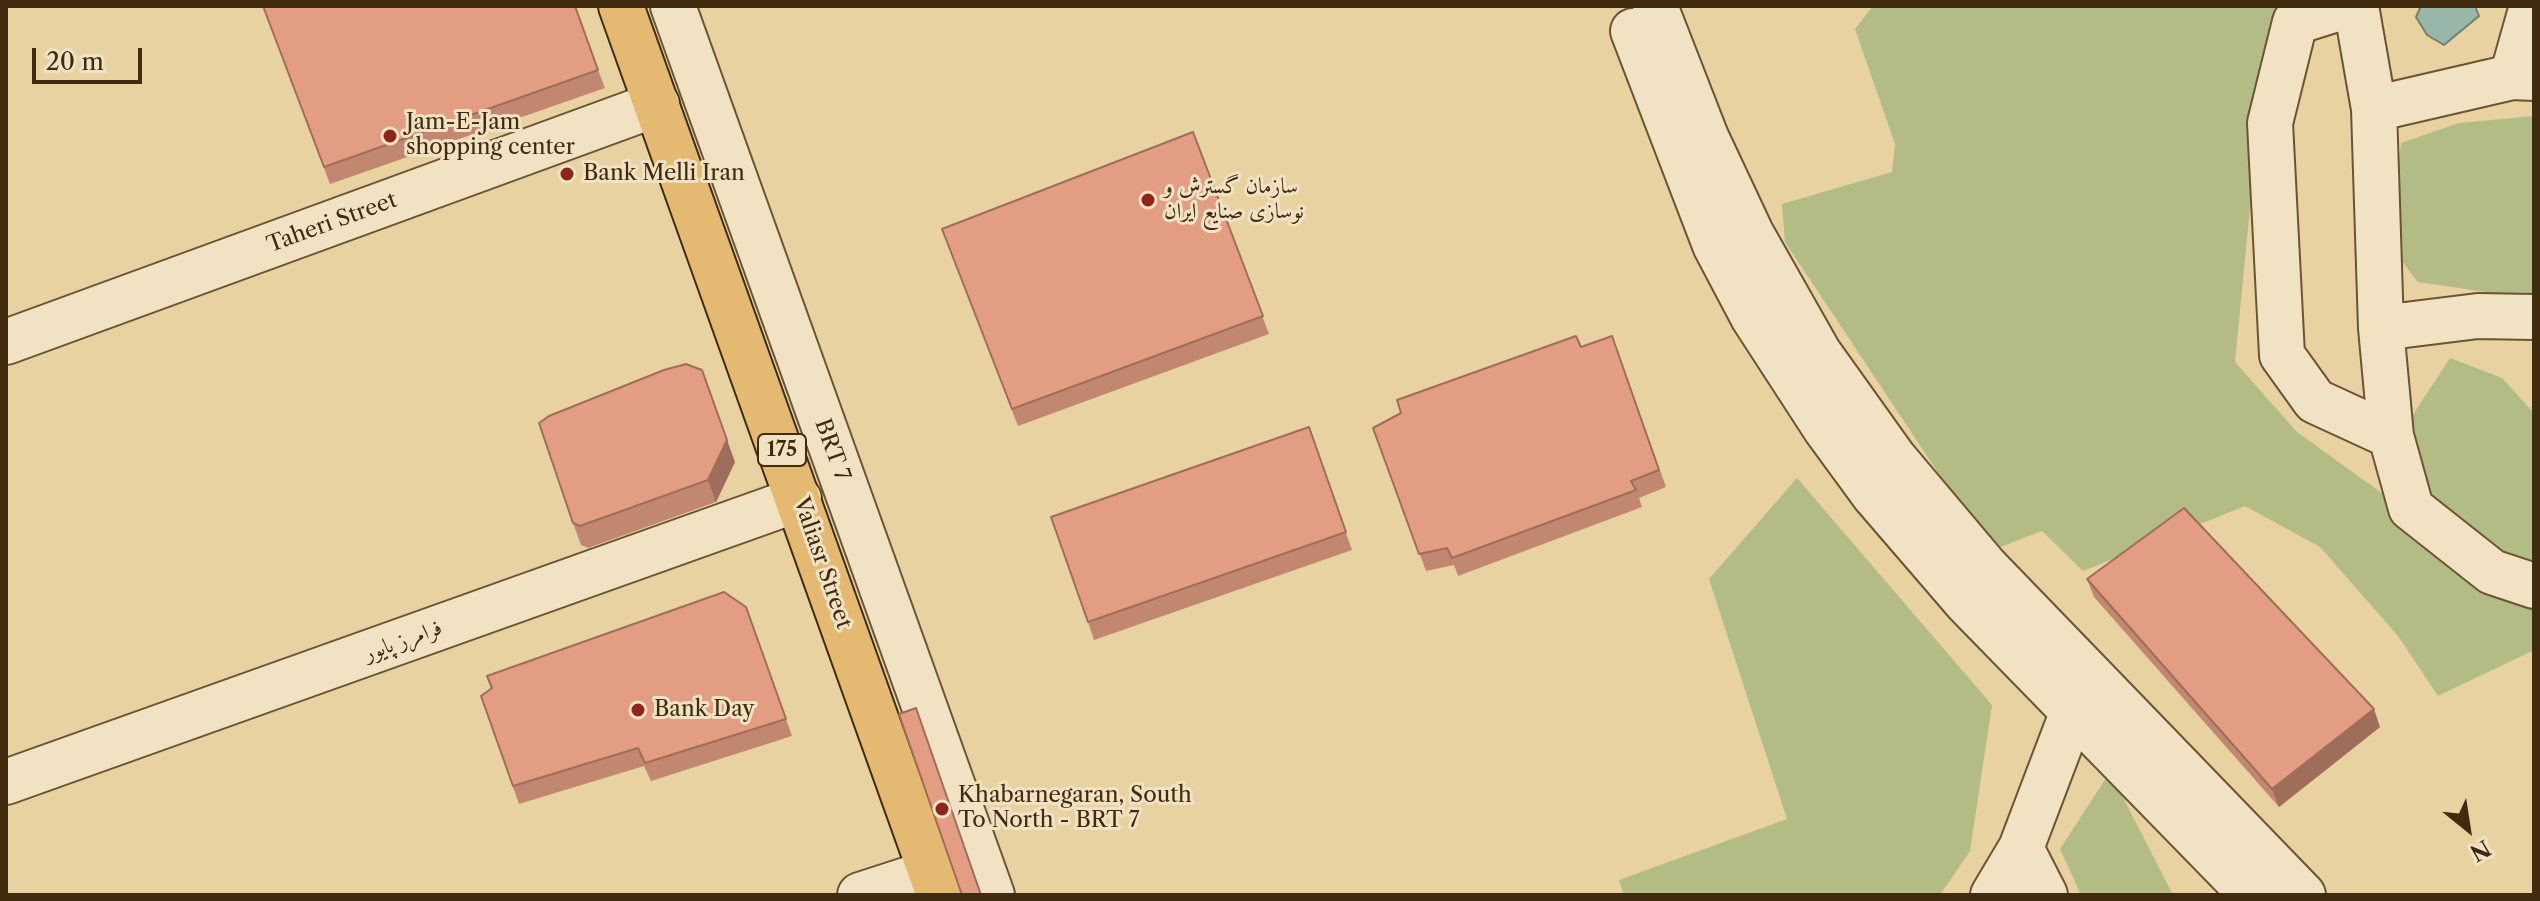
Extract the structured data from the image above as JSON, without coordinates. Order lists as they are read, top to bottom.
{
  "streets": {
    "main road": ["175", "Valiasr Street"],
    "street": ["Taheri Street", "BRT 7", "فرامرز پایور"]
  },
  "crossings": [
    ["Taheri Street", "Valiasr Street"],
    ["Valiasr Street", "فرامرز پایور"]
  ],
  "places": [
    "Jam-E-Jam shopping center",
    "Bank Melli Iran",
    "سازمان گسترش و نوسازی صنایع ایران",
    "Bank Day",
    "Khabarnegaran, South To North - BRT 7"
  ],
  "scale_bar": "20 m",
  "north": "bottom right"
}
